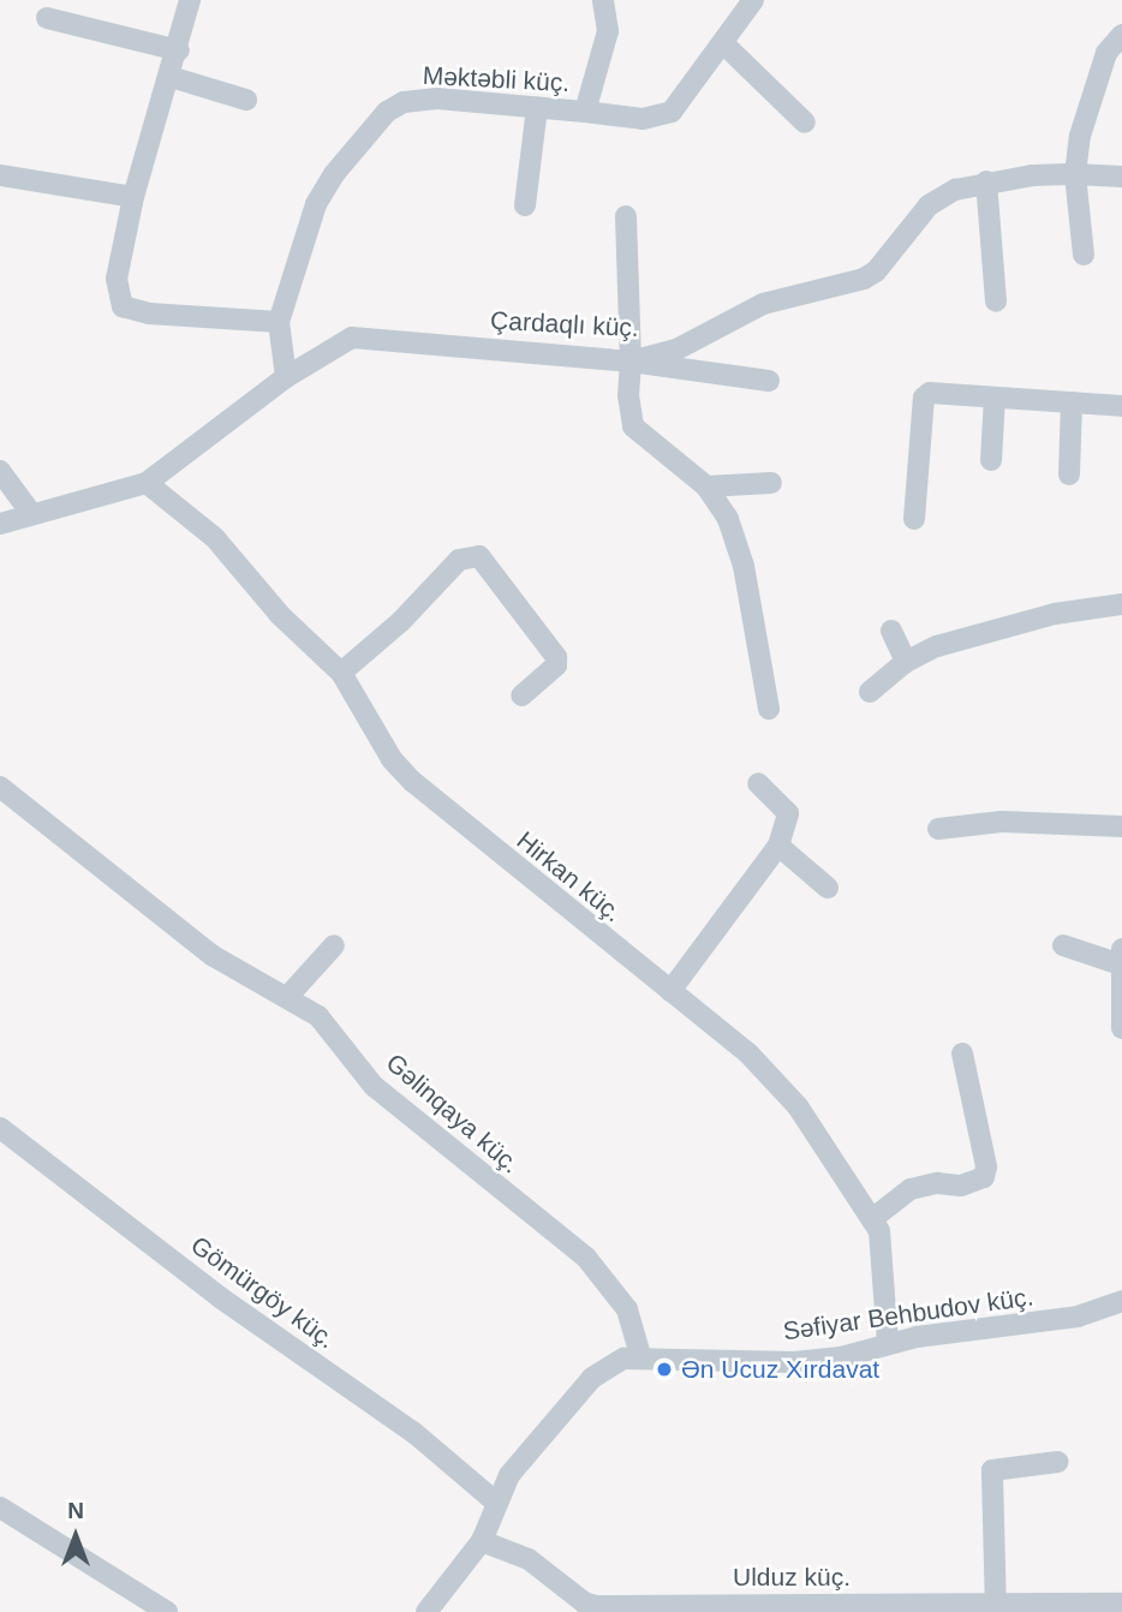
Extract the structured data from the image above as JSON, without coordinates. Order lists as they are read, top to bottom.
{
  "streets": {
    "street": [
      "Məktəbli küç.",
      "Çardaqlı küç.",
      "Hirkan küç.",
      "Gəlinqaya küç.",
      "Gömürgöy küç.",
      "Səfiyar Behbudov küç.",
      "Ulduz küç."
    ]
  },
  "crossings": [
    ["Məktəbli küç.", "Çardaqlı küç."],
    ["Çardaqlı küç.", "Hirkan küç."],
    ["Hirkan küç.", "Səfiyar Behbudov küç."],
    ["Gəlinqaya küç.", "Səfiyar Behbudov küç."],
    ["Gömürgöy küç.", "Səfiyar Behbudov küç."],
    ["Səfiyar Behbudov küç.", "Ulduz küç."]
  ],
  "places": ["Ən Ucuz Xırdavat"],
  "north": "top"
}
